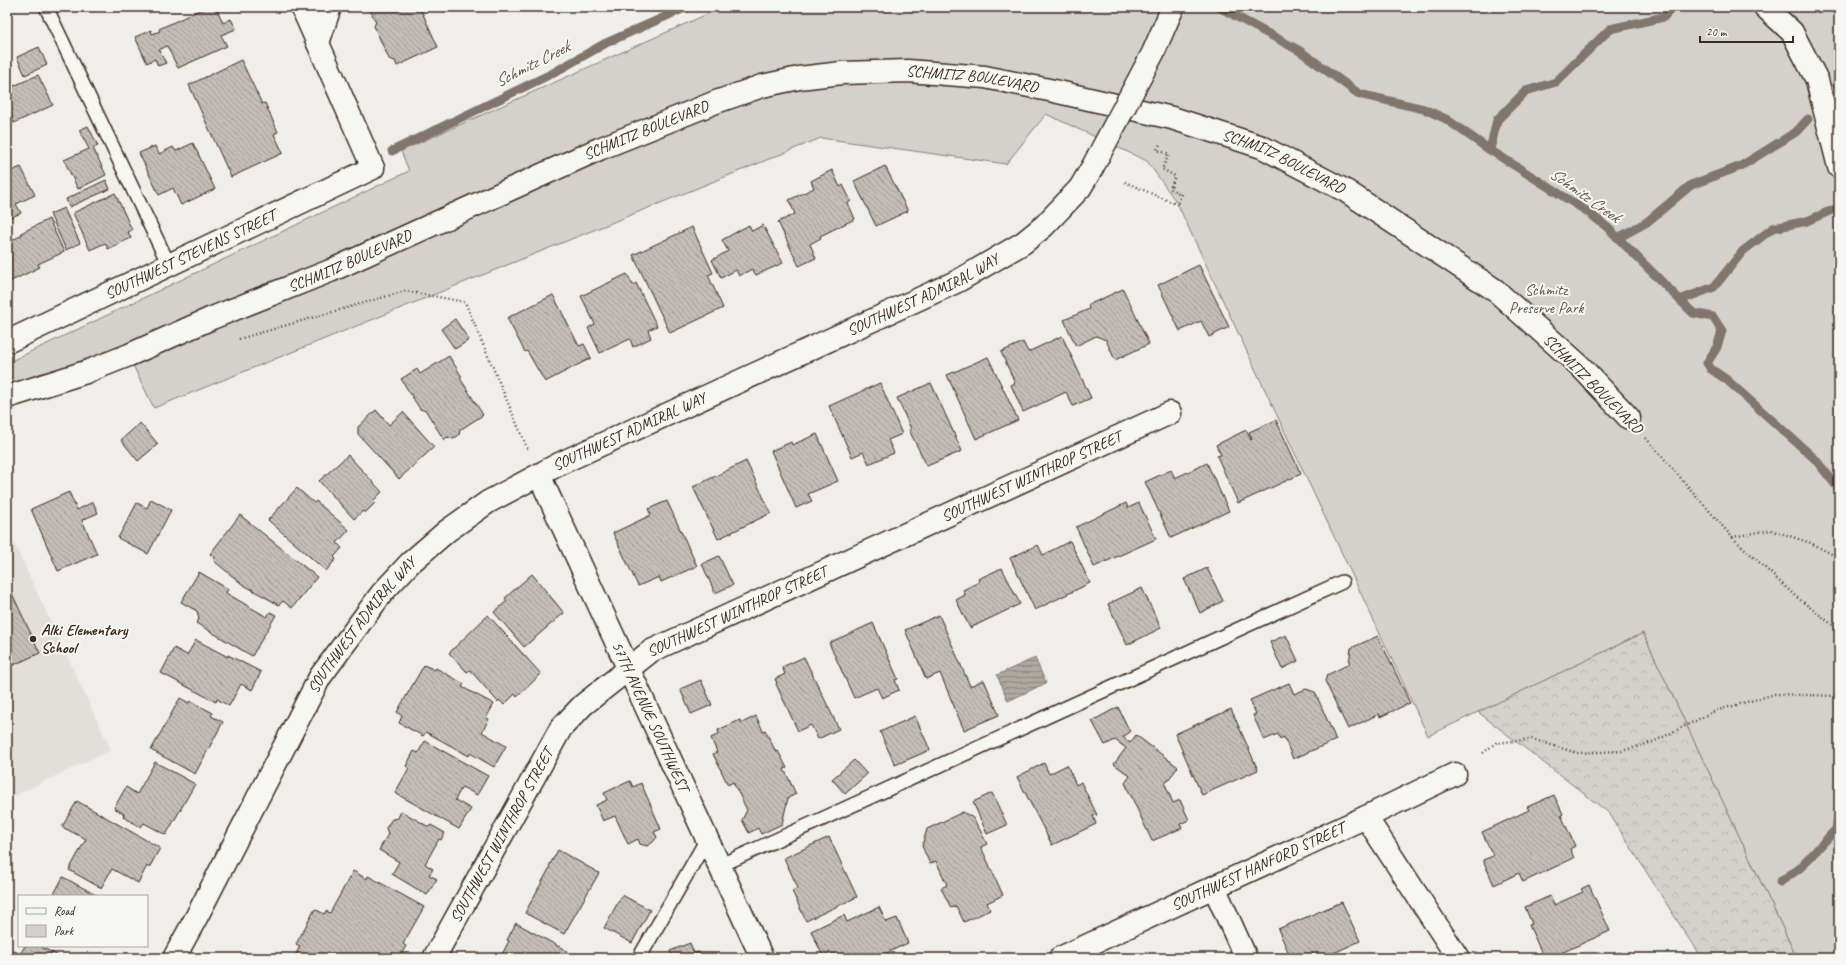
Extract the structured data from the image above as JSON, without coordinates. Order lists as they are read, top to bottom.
{
  "streets": {
    "street": [
      "SCHMITZ BOULEVARD",
      "SOUTHWEST STEVENS STREET",
      "SOUTHWEST ADMIRAL WAY",
      "SOUTHWEST WINTHROP STREET",
      "57TH AVENUE SOUTHWEST",
      "SOUTHWEST HANFORD STREET"
    ]
  },
  "crossings": [
    ["SOUTHWEST ADMIRAL WAY", "57TH AVENUE SOUTHWEST"],
    ["SOUTHWEST WINTHROP STREET", "57TH AVENUE SOUTHWEST"]
  ],
  "water": ["Schmitz Creek"],
  "parks": ["Schmitz Preserve Park"],
  "places": ["Alki Elementary School"],
  "legend": ["Road", "Park"],
  "scale_bar": "20 m"
}
